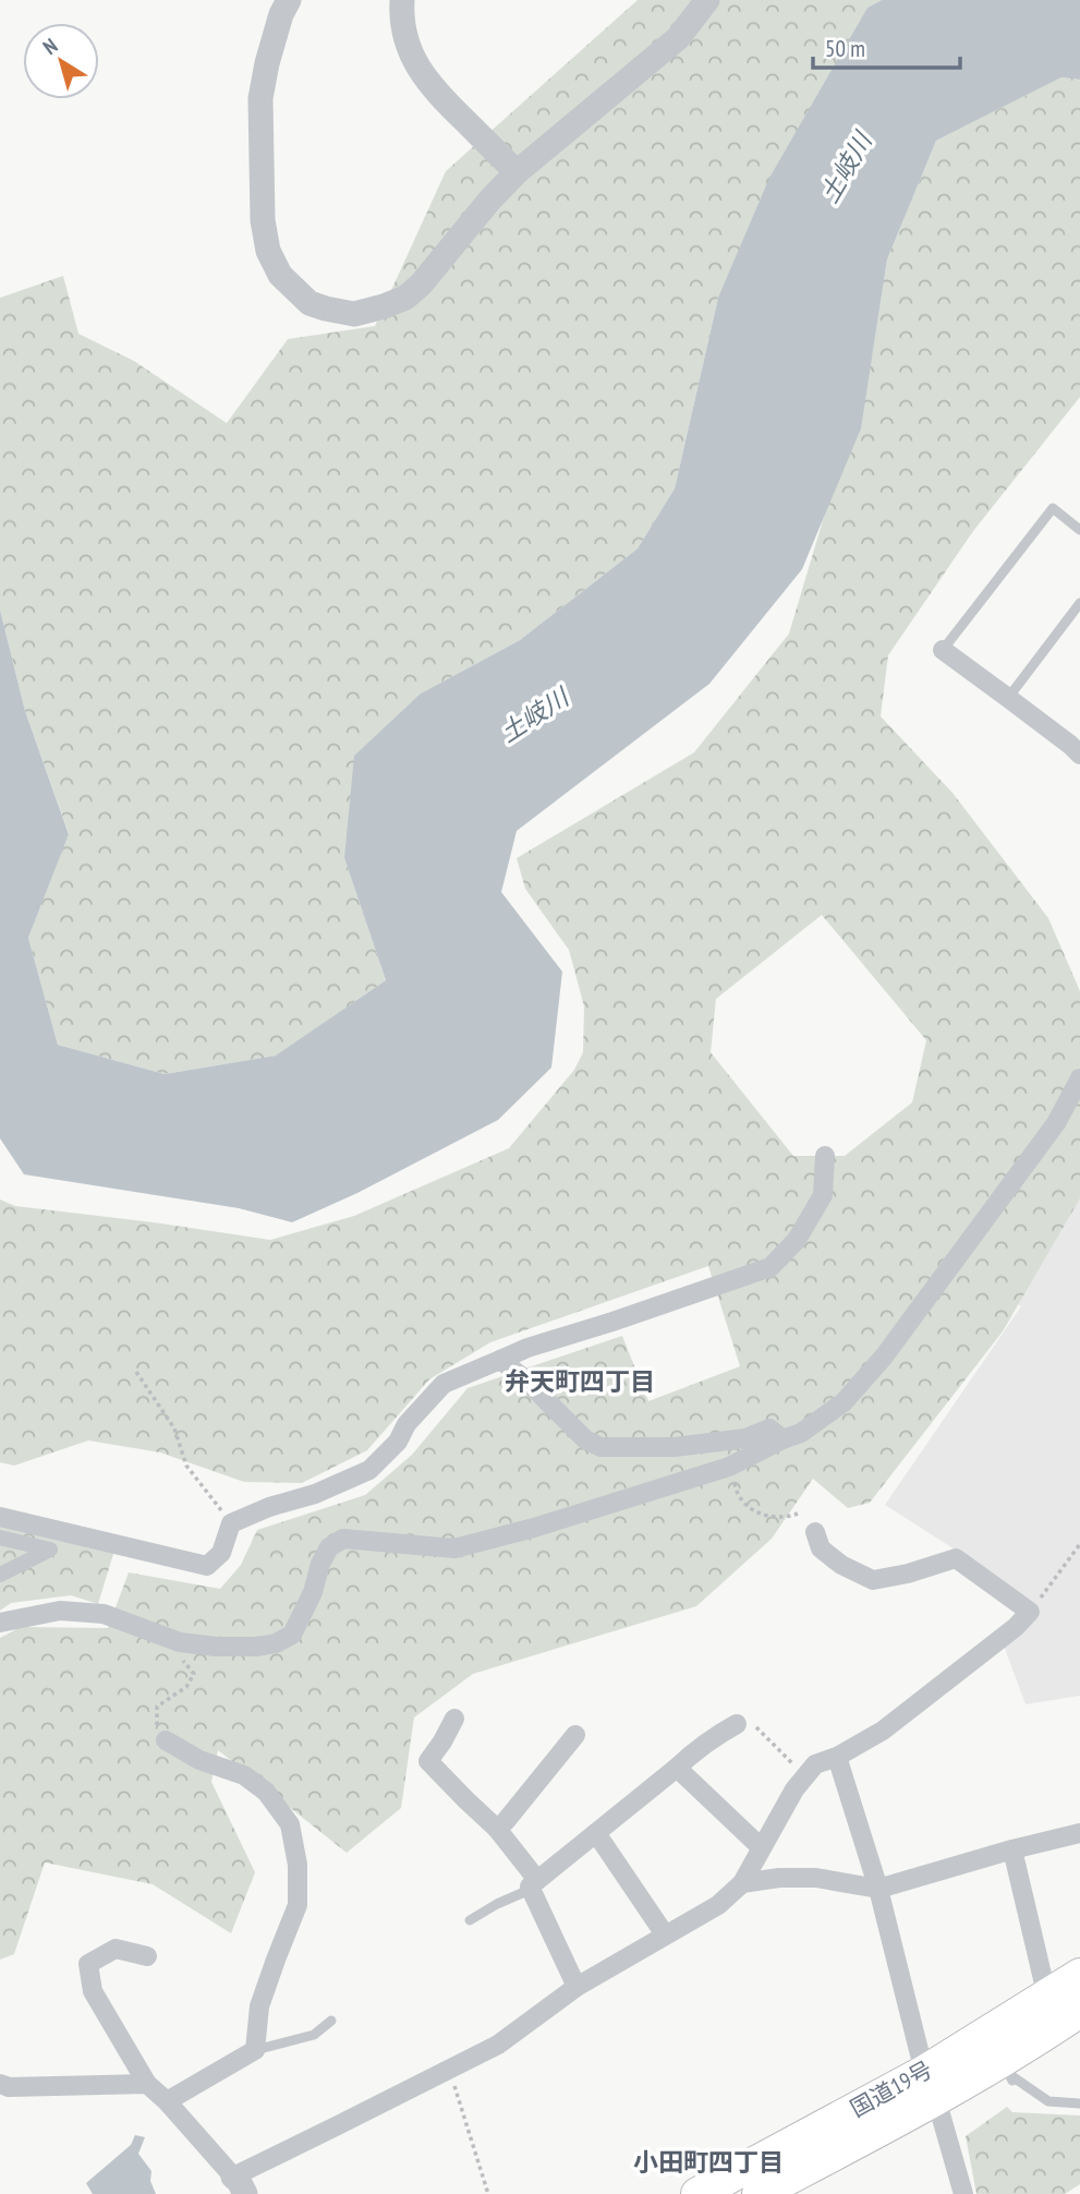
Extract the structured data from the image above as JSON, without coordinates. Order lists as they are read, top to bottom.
{
  "streets": {
    "highway": ["国道19号"]
  },
  "districts": ["弁天町四丁目", "小田町四丁目"],
  "water": ["土岐川"],
  "scale_bar": "50 m",
  "north": "top left"
}
